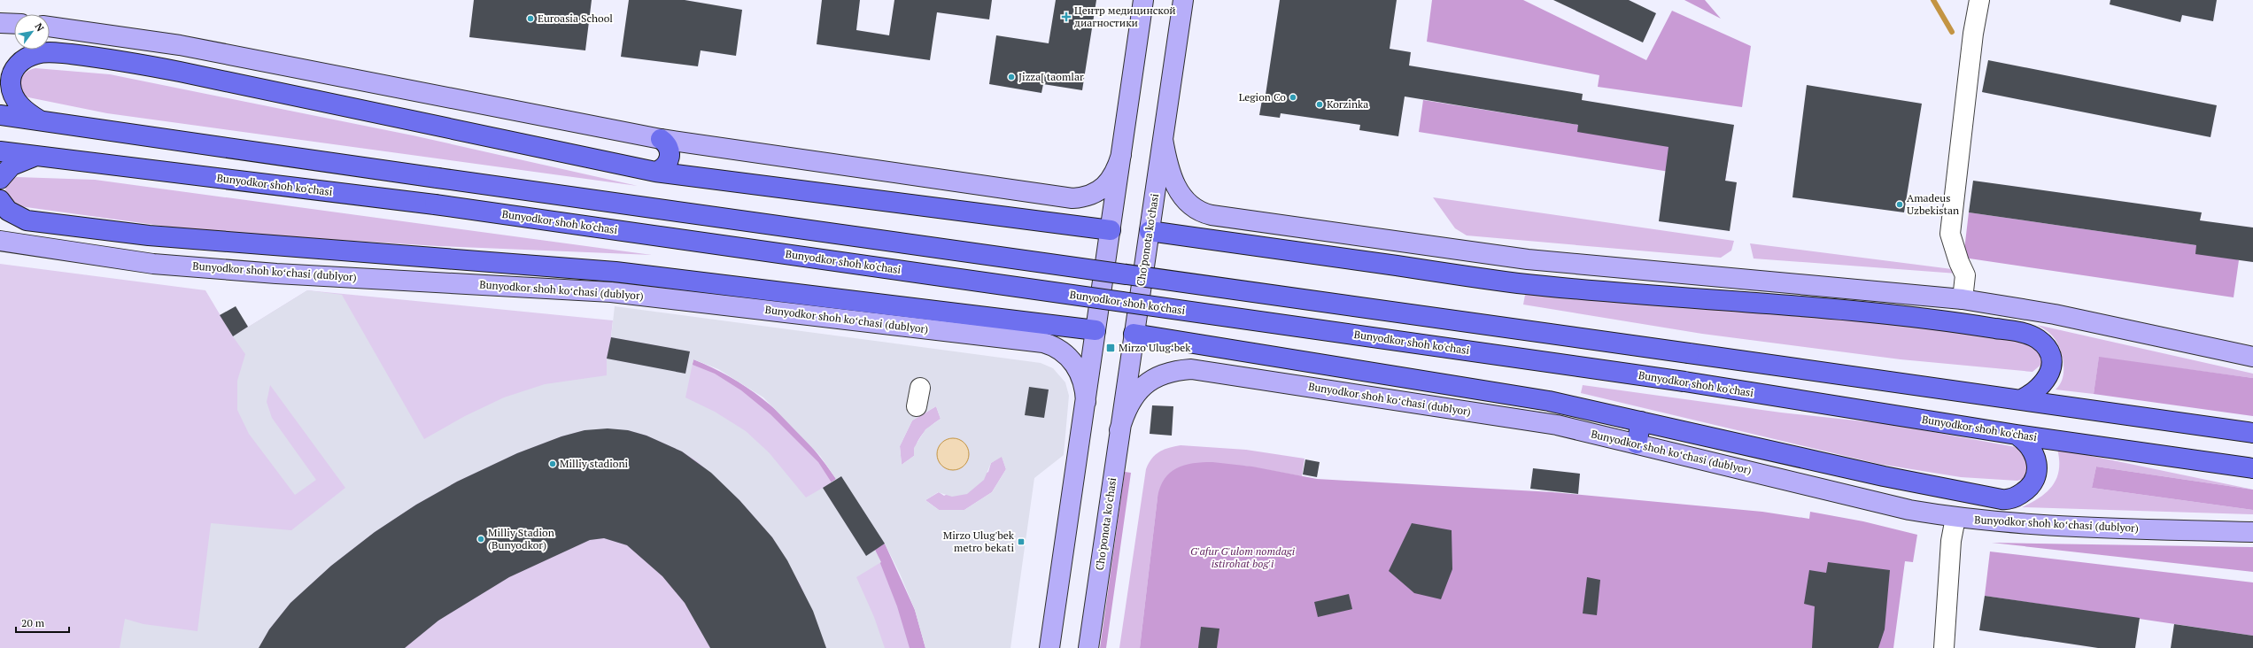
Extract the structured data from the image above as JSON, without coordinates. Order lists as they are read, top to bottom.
{
  "streets": {
    "main road": ["Bunyodkor shoh ko'chasi"],
    "street": ["Cho'ponota ko'chasi", "Bunyodkor shoh koʻchasi (dublyor)"]
  },
  "crossings": [
    ["Cho'ponota ko'chasi", "Bunyodkor shoh koʻchasi (dublyor)"]
  ],
  "parks": ["G'afur G'ulom nomdagi istirohat bog'i"],
  "places": {
    "health": ["Центр медицинской диагностики"],
    "other": [
      "Euroasia School",
      "Jizza[ taomlar",
      "Legion Co",
      "Korzinka",
      "Amadeus Uzbekistan",
      "Milliy stadioni",
      "Milliy Stadion (Bunyodkor)"
    ],
    "transit": ["Mirzo Ulugʻbek", "Mirzo Ulug'bek metro bekati"]
  },
  "scale_bar": "20 m",
  "north": "top right"
}
